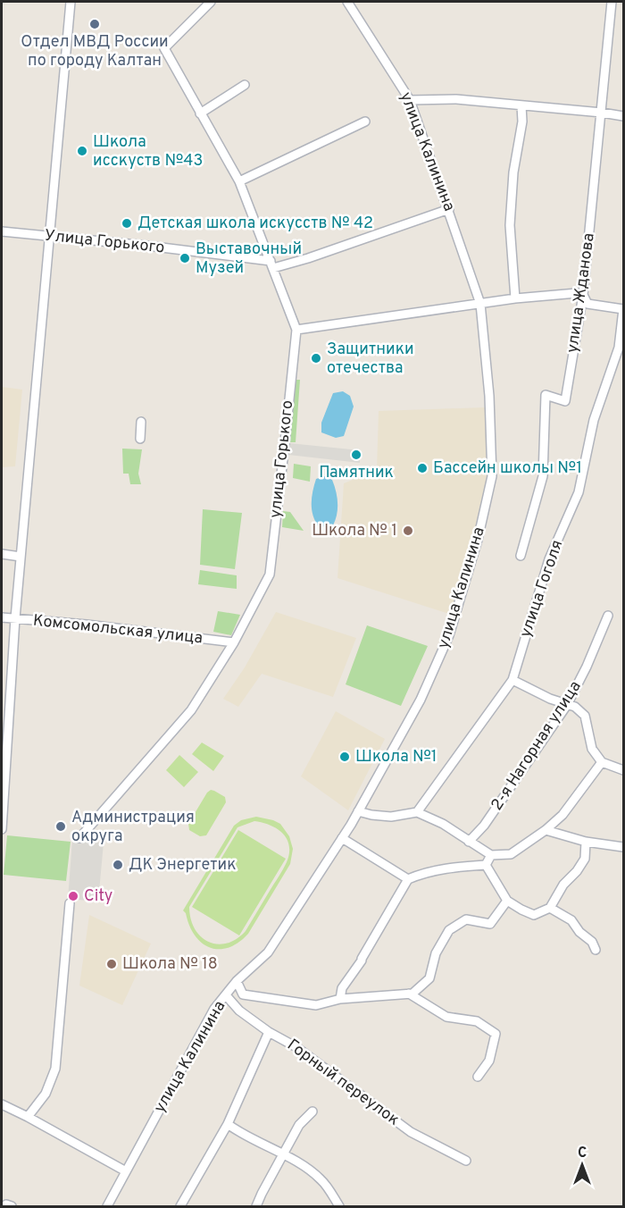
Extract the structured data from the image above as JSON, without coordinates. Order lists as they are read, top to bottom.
{
  "streets": {
    "street": [
      "улица Калинина",
      "Улица Горького",
      "улица Жданова",
      "улица Горького",
      "улица Гоголя",
      "Комсомольская улица",
      "2-я Нагорная улица",
      "Горный переулок"
    ]
  },
  "crossings": [
    ["улица Калинина", "Горный переулок"],
    ["Улица Горького", "улица Горького"],
    ["улица Горького", "Комсомольская улица"]
  ],
  "places": [
    "Отдел МВД России по городу Калтан",
    "Школа исскуств №43",
    "Детская школа искусств № 42",
    "Выставочный Музей",
    "Защитники отечества",
    "Памятник",
    "Бассейн школы №1",
    "Школа № 1",
    "Школа №1",
    "Администрация округа",
    "ДК Энергетик",
    "City",
    "Школа № 18"
  ],
  "north": "top"
}
